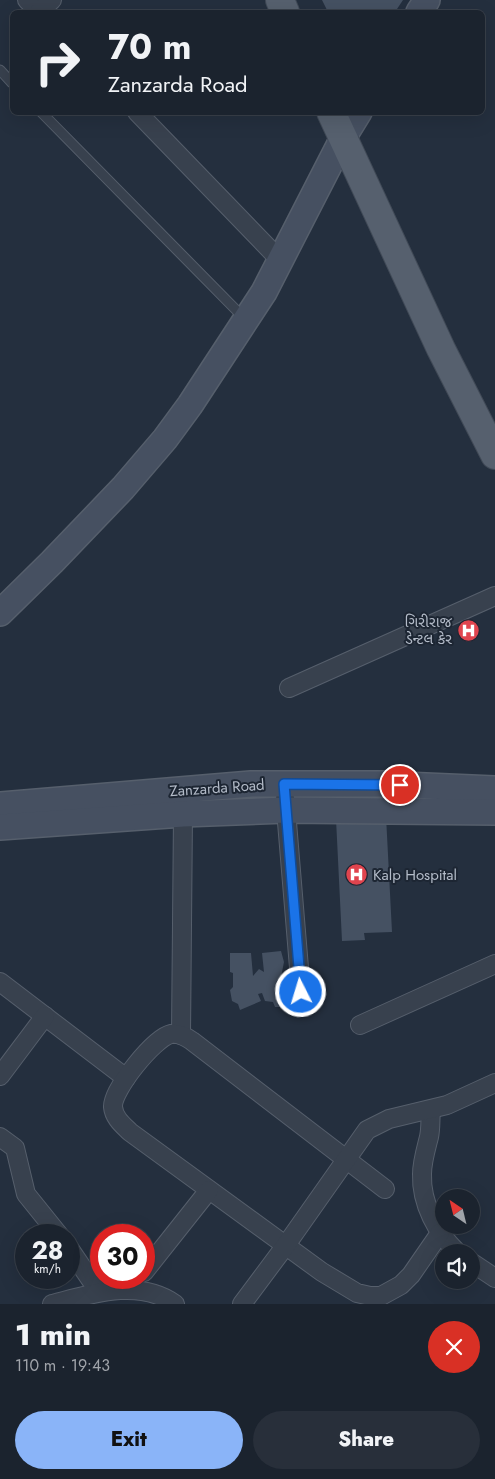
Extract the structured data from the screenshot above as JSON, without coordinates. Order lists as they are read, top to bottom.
{
  "streets": {
    "main road": ["Zanzarda Road"]
  },
  "places": {
    "hospital": ["ગિરીરાજ ડેન્ટલ કેર", "Kalp Hospital"]
  },
  "north": "top left",
  "page": {
    "turn": ["70 m", "Zanzarda Road"],
    "speed": "28 km/h",
    "limit": "30",
    "heading": ["1 min", "110 m · 19:43"],
    "buttons": ["Exit", "Share"]
  }
}
